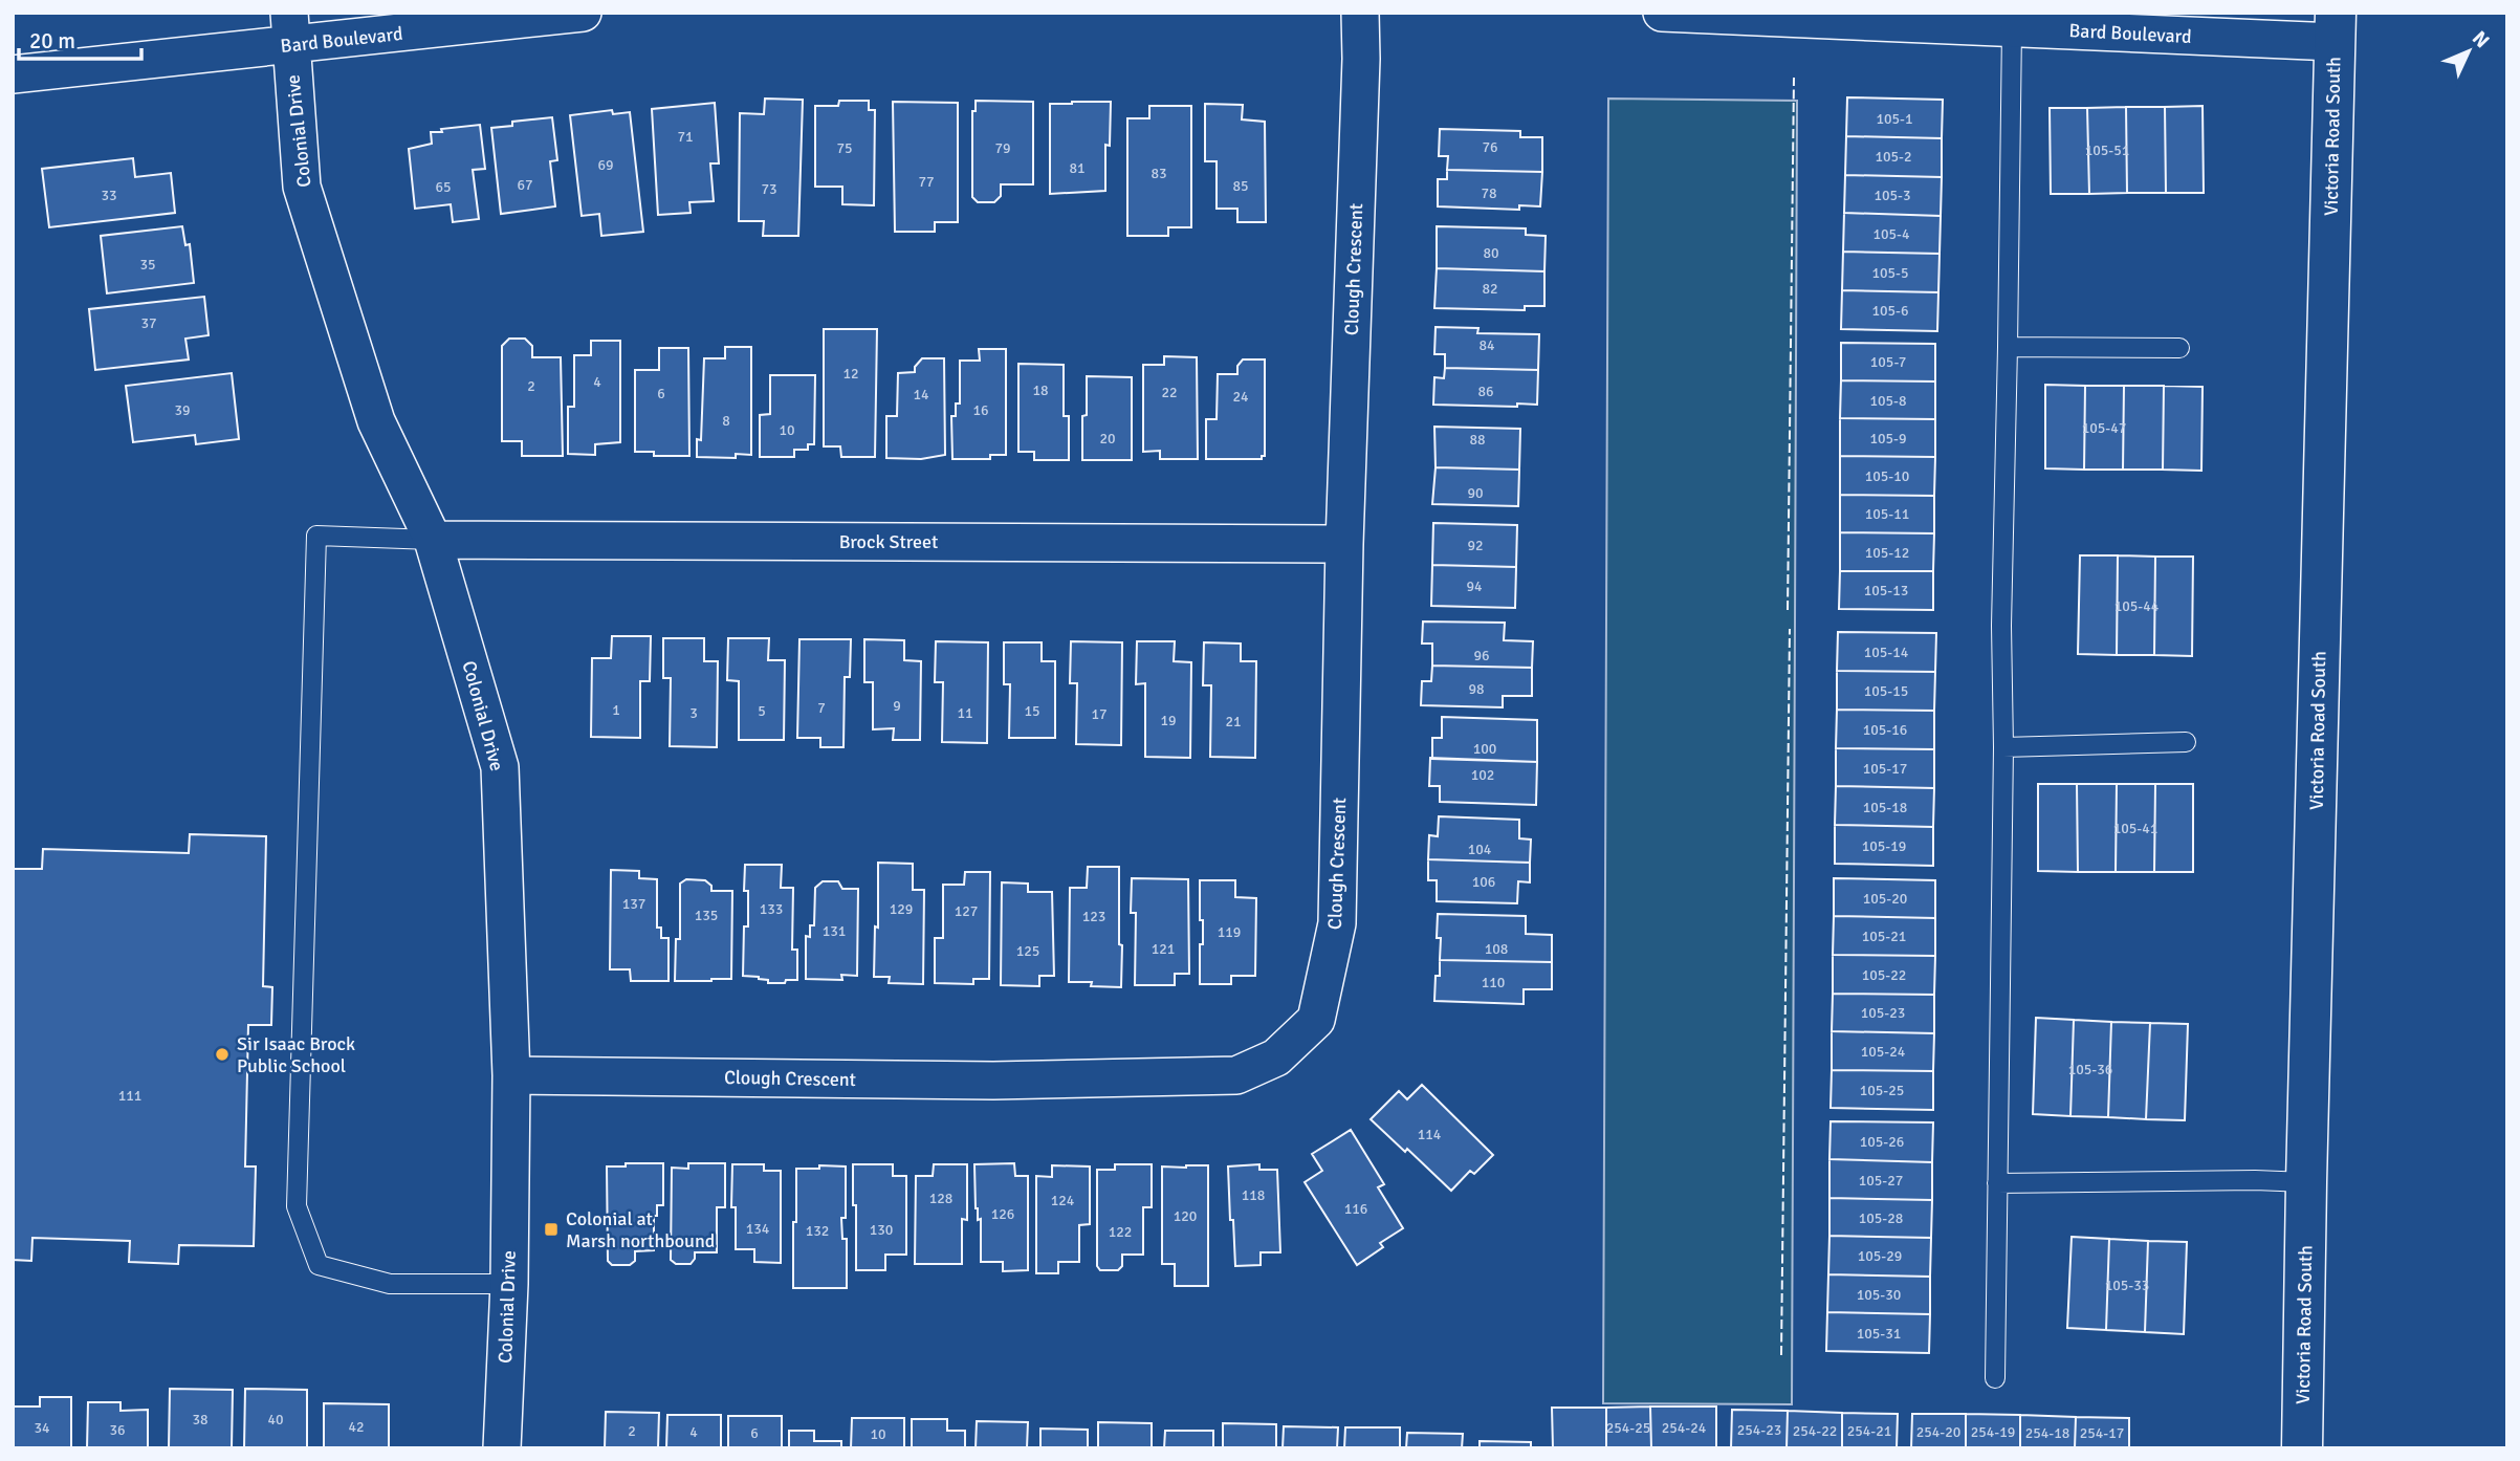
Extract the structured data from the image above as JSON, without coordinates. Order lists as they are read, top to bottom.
{
  "streets": {
    "main road": ["Victoria Road South"],
    "street": [
      "Bard Boulevard",
      "Colonial Drive",
      "Clough Crescent",
      "Brock Street"
    ]
  },
  "crossings": [
    ["Bard Boulevard", "Colonial Drive"],
    ["Bard Boulevard", "Victoria Road South"],
    ["Colonial Drive", "Clough Crescent"],
    ["Colonial Drive", "Brock Street"],
    ["Clough Crescent", "Brock Street"]
  ],
  "places": {
    "other": ["Sir Isaac Brock Public School"],
    "transit": ["Colonial at Marsh northbound"]
  },
  "house_numbers": [
    "105-1",
    "71",
    "76",
    "75",
    "79",
    "105-51",
    "105-2",
    "69",
    "81",
    "83",
    "77",
    "67",
    "85",
    "65",
    "73",
    "78",
    "33",
    "105-3",
    "105-4",
    "80",
    "35",
    "105-5",
    "82",
    "105-6",
    "37",
    "84",
    "105-7",
    "12",
    "4",
    "2",
    "18",
    "86",
    "22",
    "6",
    "14",
    "24",
    "105-8",
    "39",
    "16",
    "8",
    "105-47",
    "10",
    "20",
    "105-9",
    "88",
    "105-10",
    "90",
    "105-11",
    "92",
    "105-12",
    "94",
    "105-13",
    "105-44",
    "105-14",
    "96",
    "98",
    "105-15",
    "9",
    "7",
    "1",
    "5",
    "15",
    "3",
    "11",
    "17",
    "19",
    "21",
    "105-16",
    "100",
    "105-17",
    "102",
    "105-18",
    "105-41",
    "105-19",
    "104",
    "106",
    "105-20",
    "137",
    "133",
    "129",
    "127",
    "135",
    "123",
    "131",
    "119",
    "105-21",
    "121",
    "108",
    "125",
    "105-22",
    "110",
    "105-23",
    "105-24",
    "105-36",
    "105-25",
    "111",
    "114",
    "105-26",
    "105-27",
    "118",
    "128",
    "124",
    "116",
    "126",
    "120",
    "105-28",
    "134",
    "130",
    "132",
    "122",
    "105-29",
    "105-33",
    "105-30",
    "105-31",
    "38",
    "40",
    "42",
    "34",
    "254-25",
    "254-24",
    "36",
    "254-23",
    "2",
    "254-22",
    "254-21",
    "4",
    "254-20",
    "254-19",
    "6",
    "254-18",
    "254-17",
    "10"
  ],
  "scale_bar": "20 m",
  "north": "top right"
}
